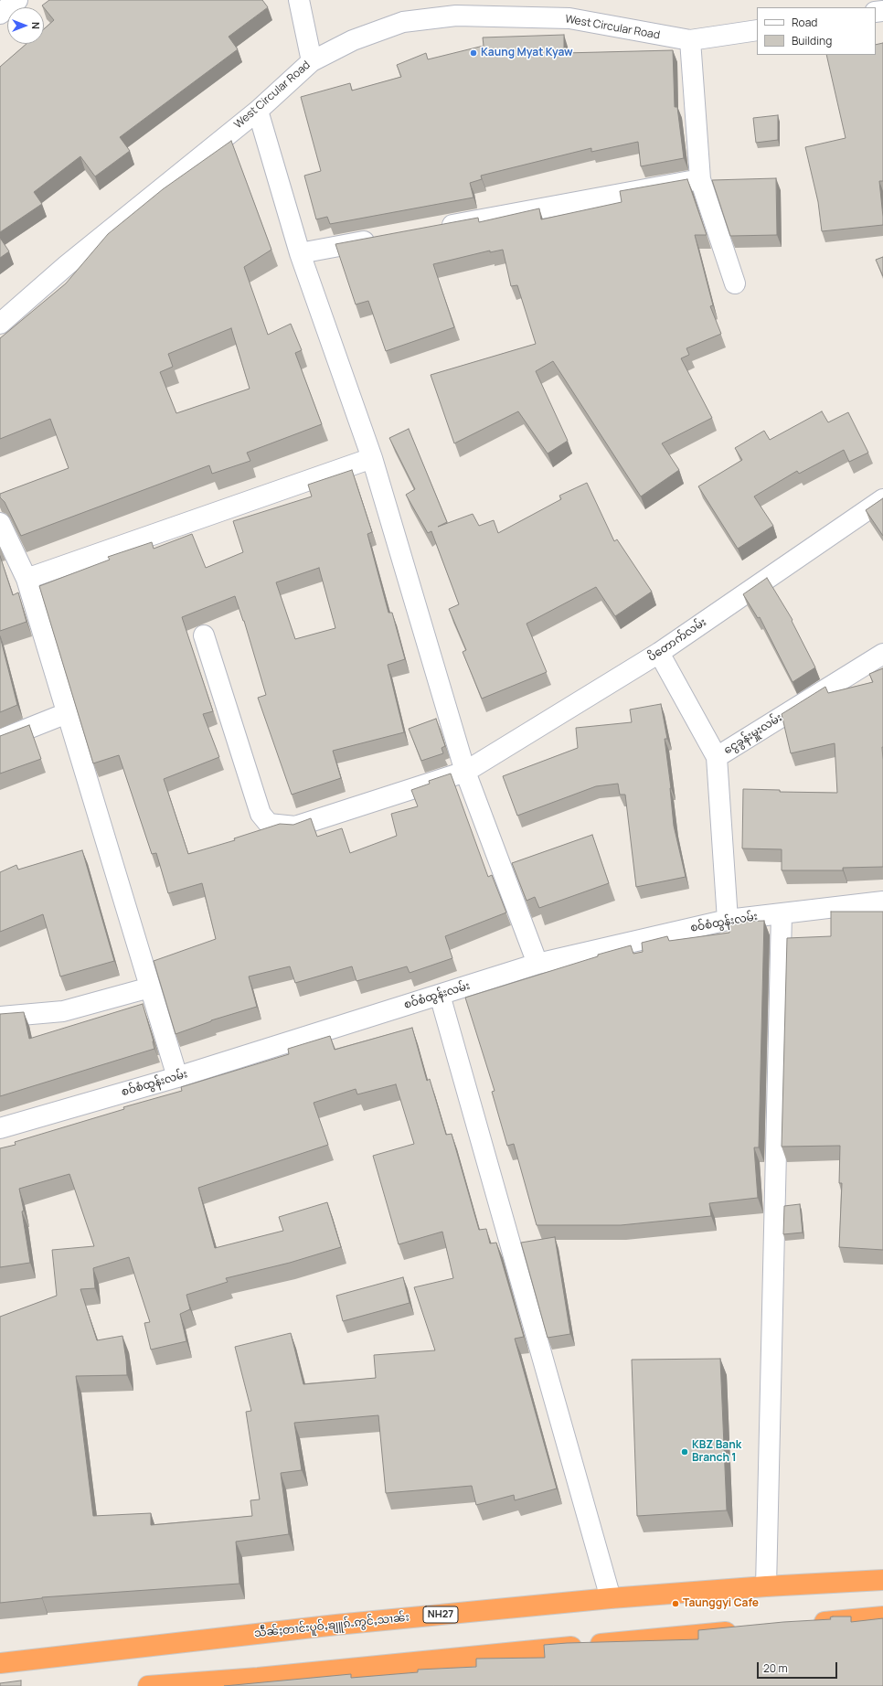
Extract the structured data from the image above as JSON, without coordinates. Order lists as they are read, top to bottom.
{
  "streets": {
    "highway": ["NH27", "သဵႅၼ်ႈတၢင်းပူဝ်ႇၶျူၵ်ႉဢွင်ႇသၢၼ်း"],
    "street": [
      "West Circular Road",
      "ပိတောက်လမ်း",
      "ငွေခွန်းမှူးလမ်း",
      "စဝ်စံထွန်းလမ်း"
    ]
  },
  "places": ["Kaung Myat Kyaw", "KBZ Bank Branch 1", "Taunggyi Cafe"],
  "legend": ["Road", "Building"],
  "scale_bar": "20 m",
  "north": "right"
}
